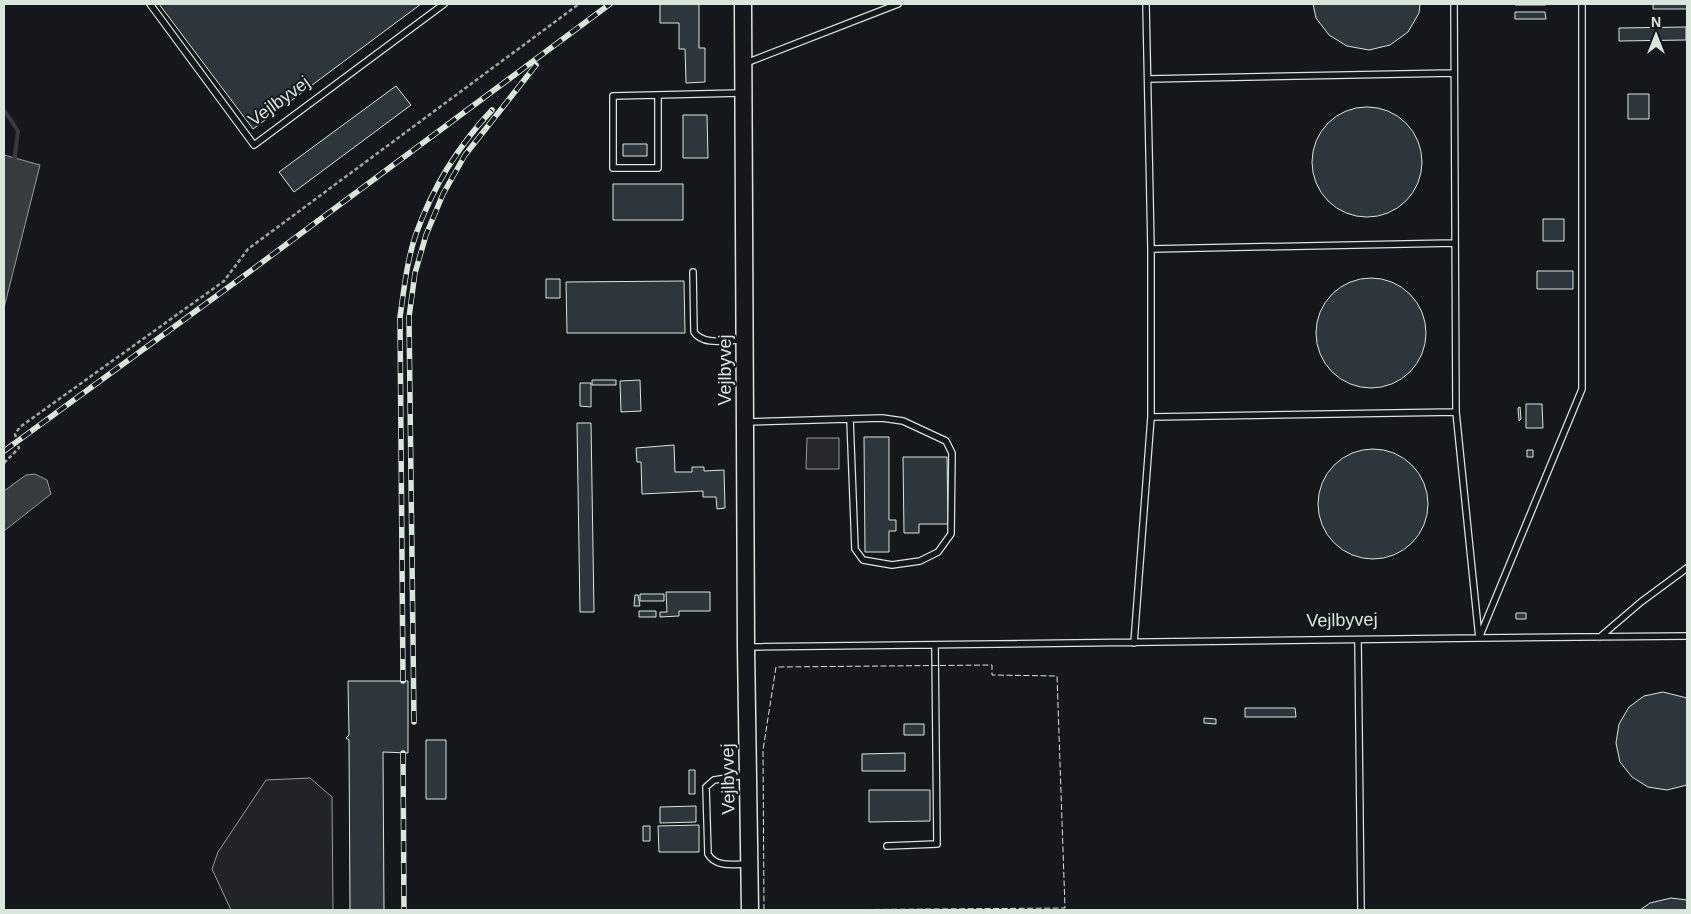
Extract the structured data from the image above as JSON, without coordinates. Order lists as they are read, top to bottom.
{
  "streets": {
    "street": ["Vejlbyvej"]
  },
  "north": "top"
}
